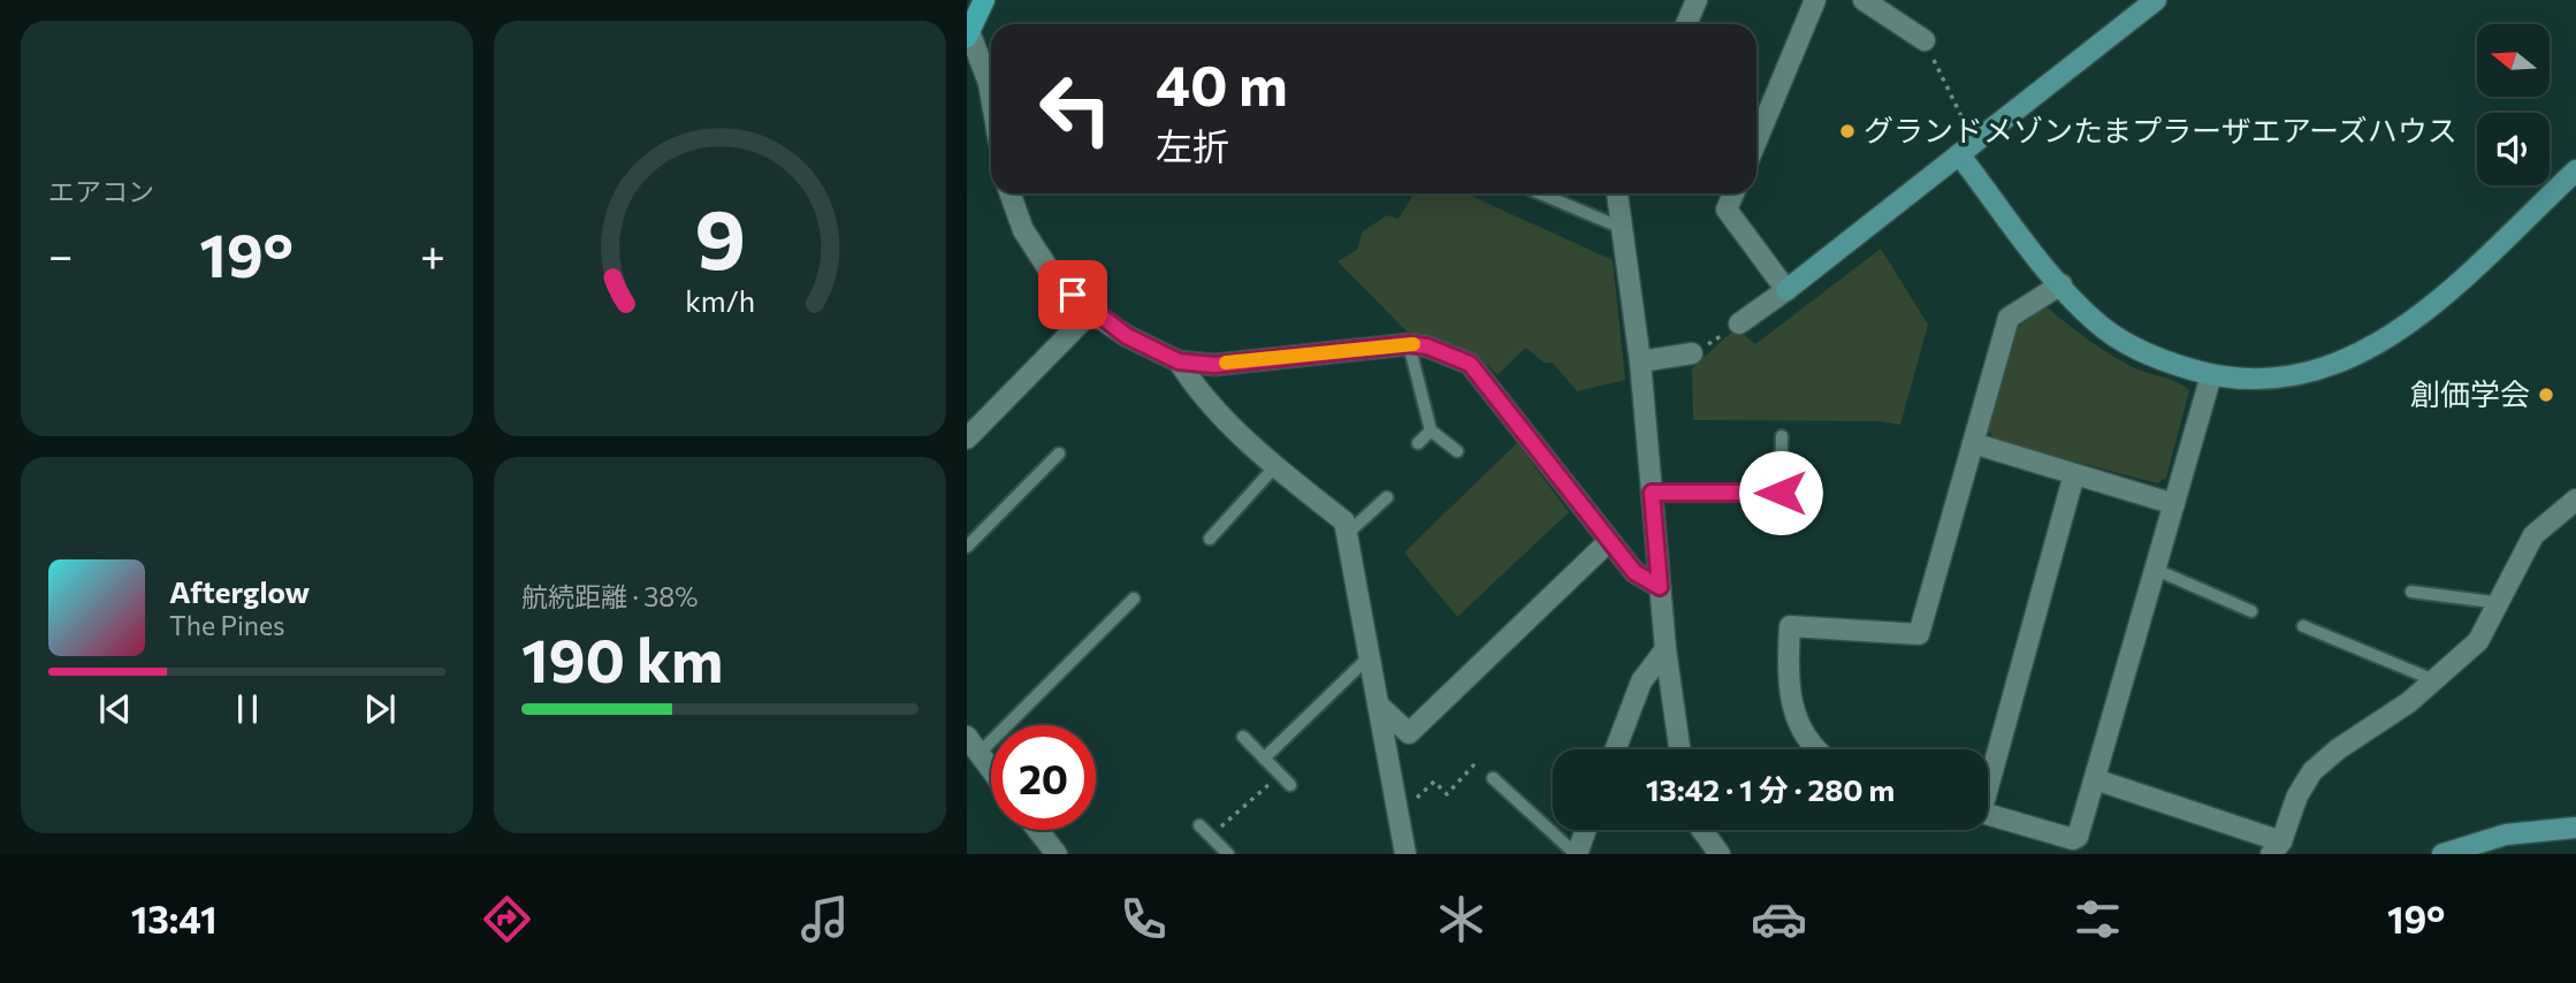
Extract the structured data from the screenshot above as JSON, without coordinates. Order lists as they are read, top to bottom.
{
  "places": ["グランドメゾンたまプラーザエアーズハウス", "創価学会"],
  "north": "left",
  "page": {
    "tile": [
      "エアコン",
      ["航続距離 · 38%", "190 km"]
    ],
    "turn": ["40 m", "左折"],
    "heat": ["−", "19°", "+"],
    "song": ["Afterglow", "The Pines"],
    "limit": "20",
    "trip": "13:42 · 1 分 · 280 m",
    "tabs": ["13:41", "19°"],
    "gauge": ["9", "km/h"]
  }
}
